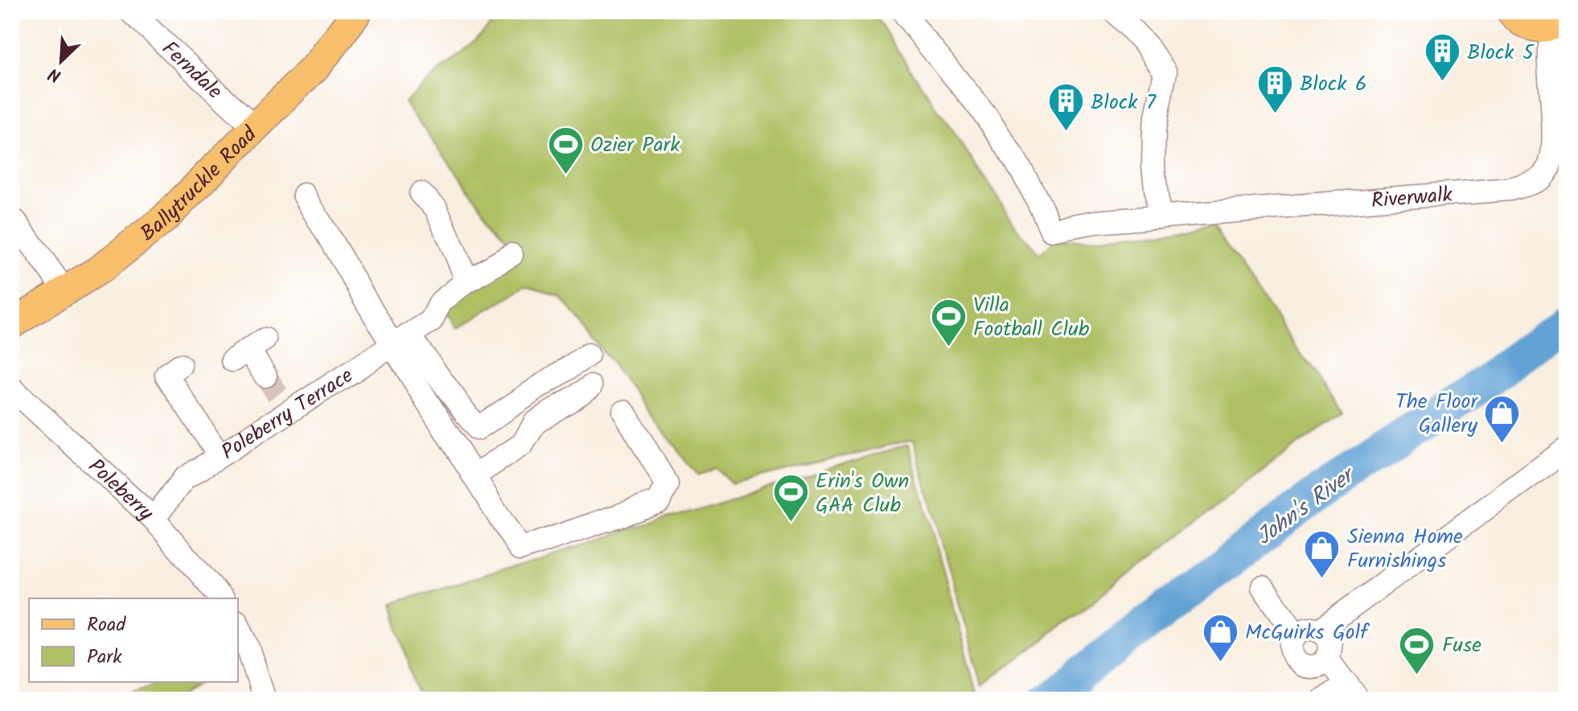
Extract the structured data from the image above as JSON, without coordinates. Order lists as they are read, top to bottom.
{
  "streets": {
    "main road": ["Ballytruckle Road"],
    "street": [
      "Ferndale",
      "Riverwalk",
      "Poleberry Terrace",
      "Poleberry"
    ]
  },
  "crossings": [
    ["Ferndale", "Ballytruckle Road"],
    ["Poleberry Terrace", "Poleberry"]
  ],
  "water": ["John's River"],
  "places": {
    "building": ["Block 5", "Block 6", "Block 7"],
    "sports": [
      "Ozier Park",
      "Villa Football Club",
      "Erin's Own GAA Club",
      "Fuse"
    ],
    "shop": ["The Floor Gallery", "Sienna Home Furnishings", "McGuirks Golf"]
  },
  "legend": ["Road", "Park"],
  "north": "bottom left"
}
